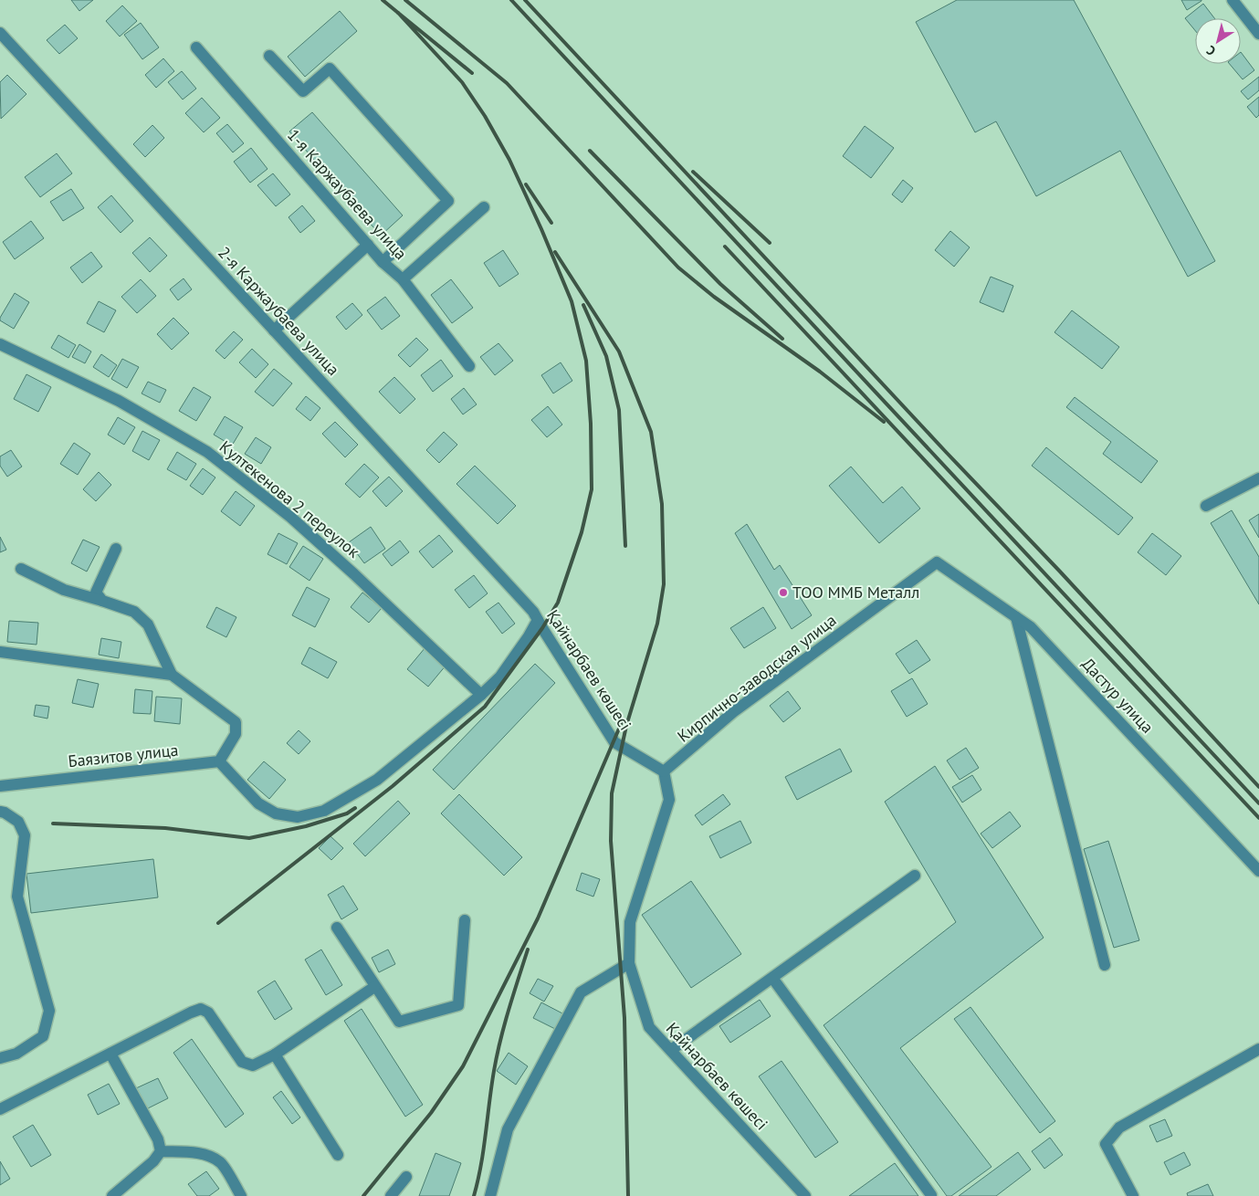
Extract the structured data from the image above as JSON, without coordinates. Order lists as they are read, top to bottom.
{
  "streets": {
    "street": [
      "1-я Каржаубаева улица",
      "2-я Каржаубаева улица",
      "Култекенова 2 переулок",
      "Қайнарбаев көшесі",
      "Кирпично-заводская улица",
      "Дастур улица",
      "Баязитов улица"
    ]
  },
  "crossings": [
    ["2-я Каржаубаева улица", "Қайнарбаев көшесі"],
    ["Қайнарбаев көшесі", "Кирпично-заводская улица"],
    ["Кирпично-заводская улица", "Дастур улица"]
  ],
  "places": ["ТОО ММБ Металл"],
  "north": "bottom left"
}
